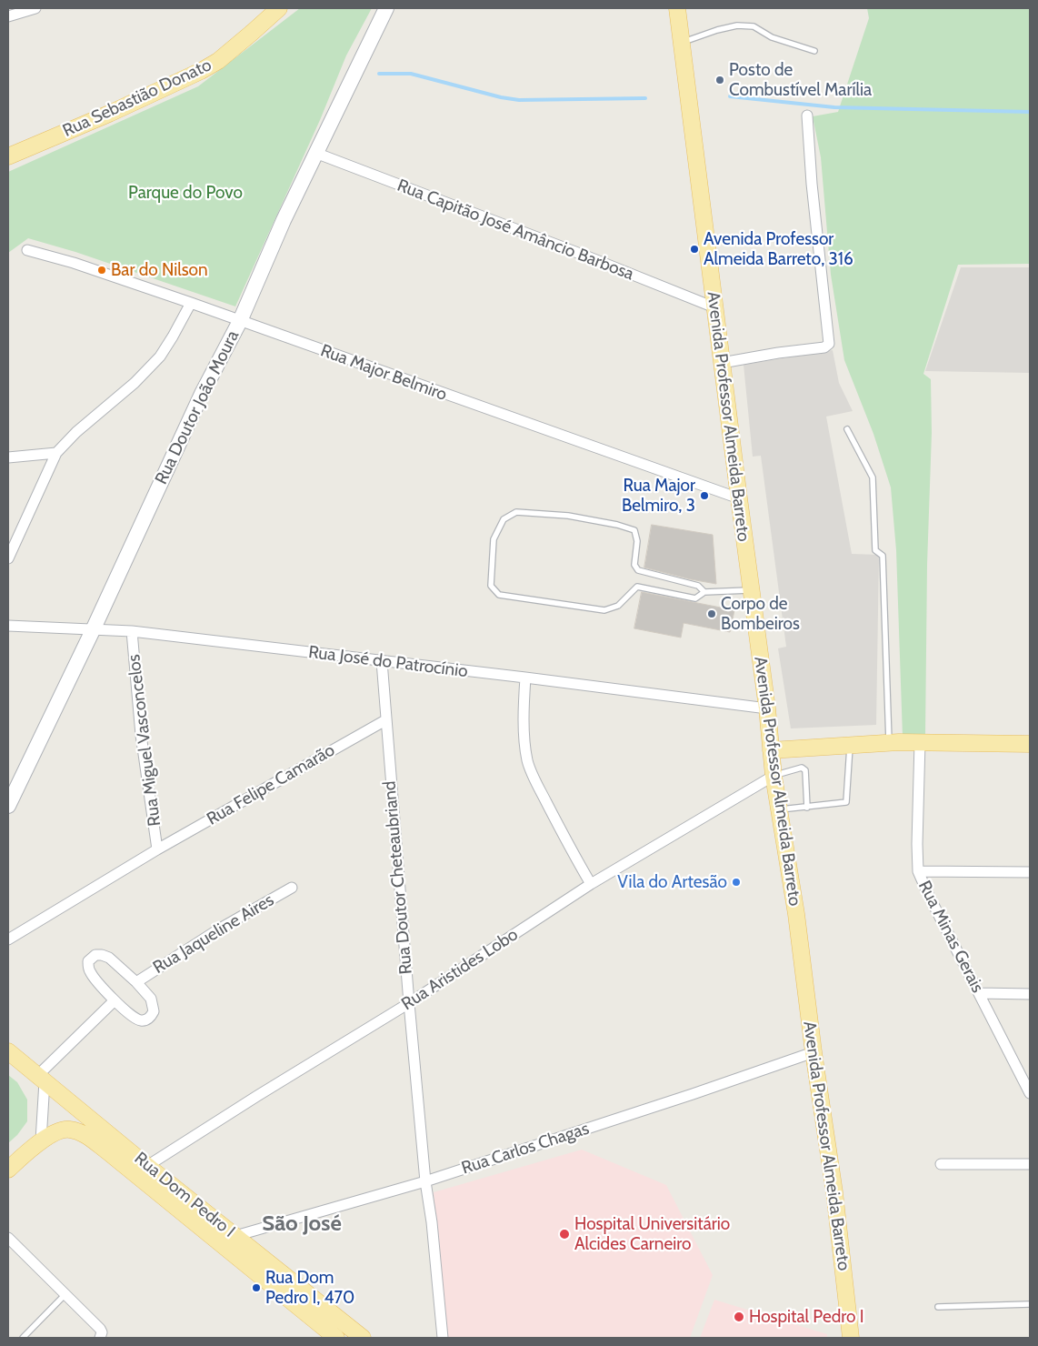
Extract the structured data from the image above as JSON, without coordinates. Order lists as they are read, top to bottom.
{
  "streets": {
    "main road": [
      "Rua Sebastião Donato",
      "Rua Doutor João Moura",
      "Avenida Professor Almeida Barreto",
      "Rua Dom Pedro I"
    ],
    "street": [
      "Rua Capitão José Amâncio Barbosa",
      "Rua Major Belmiro",
      "Rua José do Patrocínio",
      "Rua Miguel Vasconcelos",
      "Rua Felipe Camarão",
      "Rua Doutor Cheteaubriand",
      "Rua Jaqueline Aires",
      "Rua Minas Gerais",
      "Rua Aristides Lobo",
      "Rua Carlos Chagas"
    ]
  },
  "crossings": [
    ["Rua Capitão José Amâncio Barbosa", "Rua Doutor João Moura"],
    ["Rua Capitão José Amâncio Barbosa", "Avenida Professor Almeida Barreto"],
    ["Rua Major Belmiro", "Rua Doutor João Moura"],
    ["Rua Major Belmiro", "Avenida Professor Almeida Barreto"],
    ["Rua Doutor João Moura", "Rua José do Patrocínio"],
    ["Avenida Professor Almeida Barreto", "Rua José do Patrocínio"],
    ["Avenida Professor Almeida Barreto", "Rua Aristides Lobo"],
    ["Avenida Professor Almeida Barreto", "Rua Carlos Chagas"],
    ["Rua José do Patrocínio", "Rua Miguel Vasconcelos"],
    ["Rua José do Patrocínio", "Rua Doutor Cheteaubriand"],
    ["Rua Miguel Vasconcelos", "Rua Felipe Camarão"],
    ["Rua Felipe Camarão", "Rua Doutor Cheteaubriand"],
    ["Rua Doutor Cheteaubriand", "Rua Aristides Lobo"],
    ["Rua Doutor Cheteaubriand", "Rua Carlos Chagas"],
    ["Rua Aristides Lobo", "Rua Dom Pedro I"],
    ["Rua Carlos Chagas", "Rua Dom Pedro I"]
  ],
  "districts": ["São José"],
  "parks": ["Parque do Povo"],
  "places": [
    "Posto de Combustível Marília",
    "Avenida Professor Almeida Barreto, 316",
    "Bar do Nilson",
    "Rua Major Belmiro, 3",
    "Corpo de Bombeiros",
    "Vila do Artesão",
    "Hospital Universitário Alcides Carneiro",
    "Rua Dom Pedro I, 470",
    "Hospital Pedro I"
  ]
}
